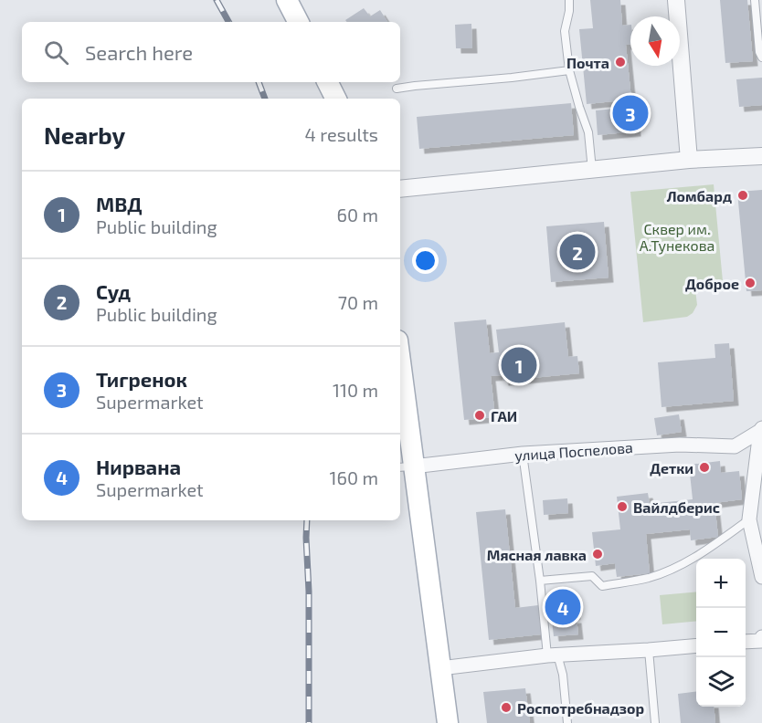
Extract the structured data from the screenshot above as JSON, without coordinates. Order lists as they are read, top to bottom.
{
  "streets": {
    "street": ["улица Поспелова"]
  },
  "parks": ["Сквер им. А.Тунекова"],
  "places": [
    "Почта",
    "Ломбард",
    "Доброе",
    "ГАИ",
    "Детки",
    "Вайлдберис",
    "Мясная лавка",
    "Роспотребнадзор"
  ],
  "north": "bottom",
  "page": {
    "search": "Search here",
    "pins": [
      "3",
      "2",
      "1",
      "4"
    ],
    "heading": ["Nearby", "4 results"],
    "list": [
      {
        "mark": "1",
        "name": "МВД",
        "note": "Public building",
        "value": "60 m"
      },
      {
        "mark": "2",
        "name": "Суд",
        "note": "Public building",
        "value": "70 m"
      },
      {
        "mark": "3",
        "name": "Тигренок",
        "note": "Supermarket",
        "value": "110 m"
      },
      {
        "mark": "4",
        "name": "Нирвана",
        "note": "Supermarket",
        "value": "160 m"
      }
    ],
    "map_buttons": ["+", "−"]
  }
}
